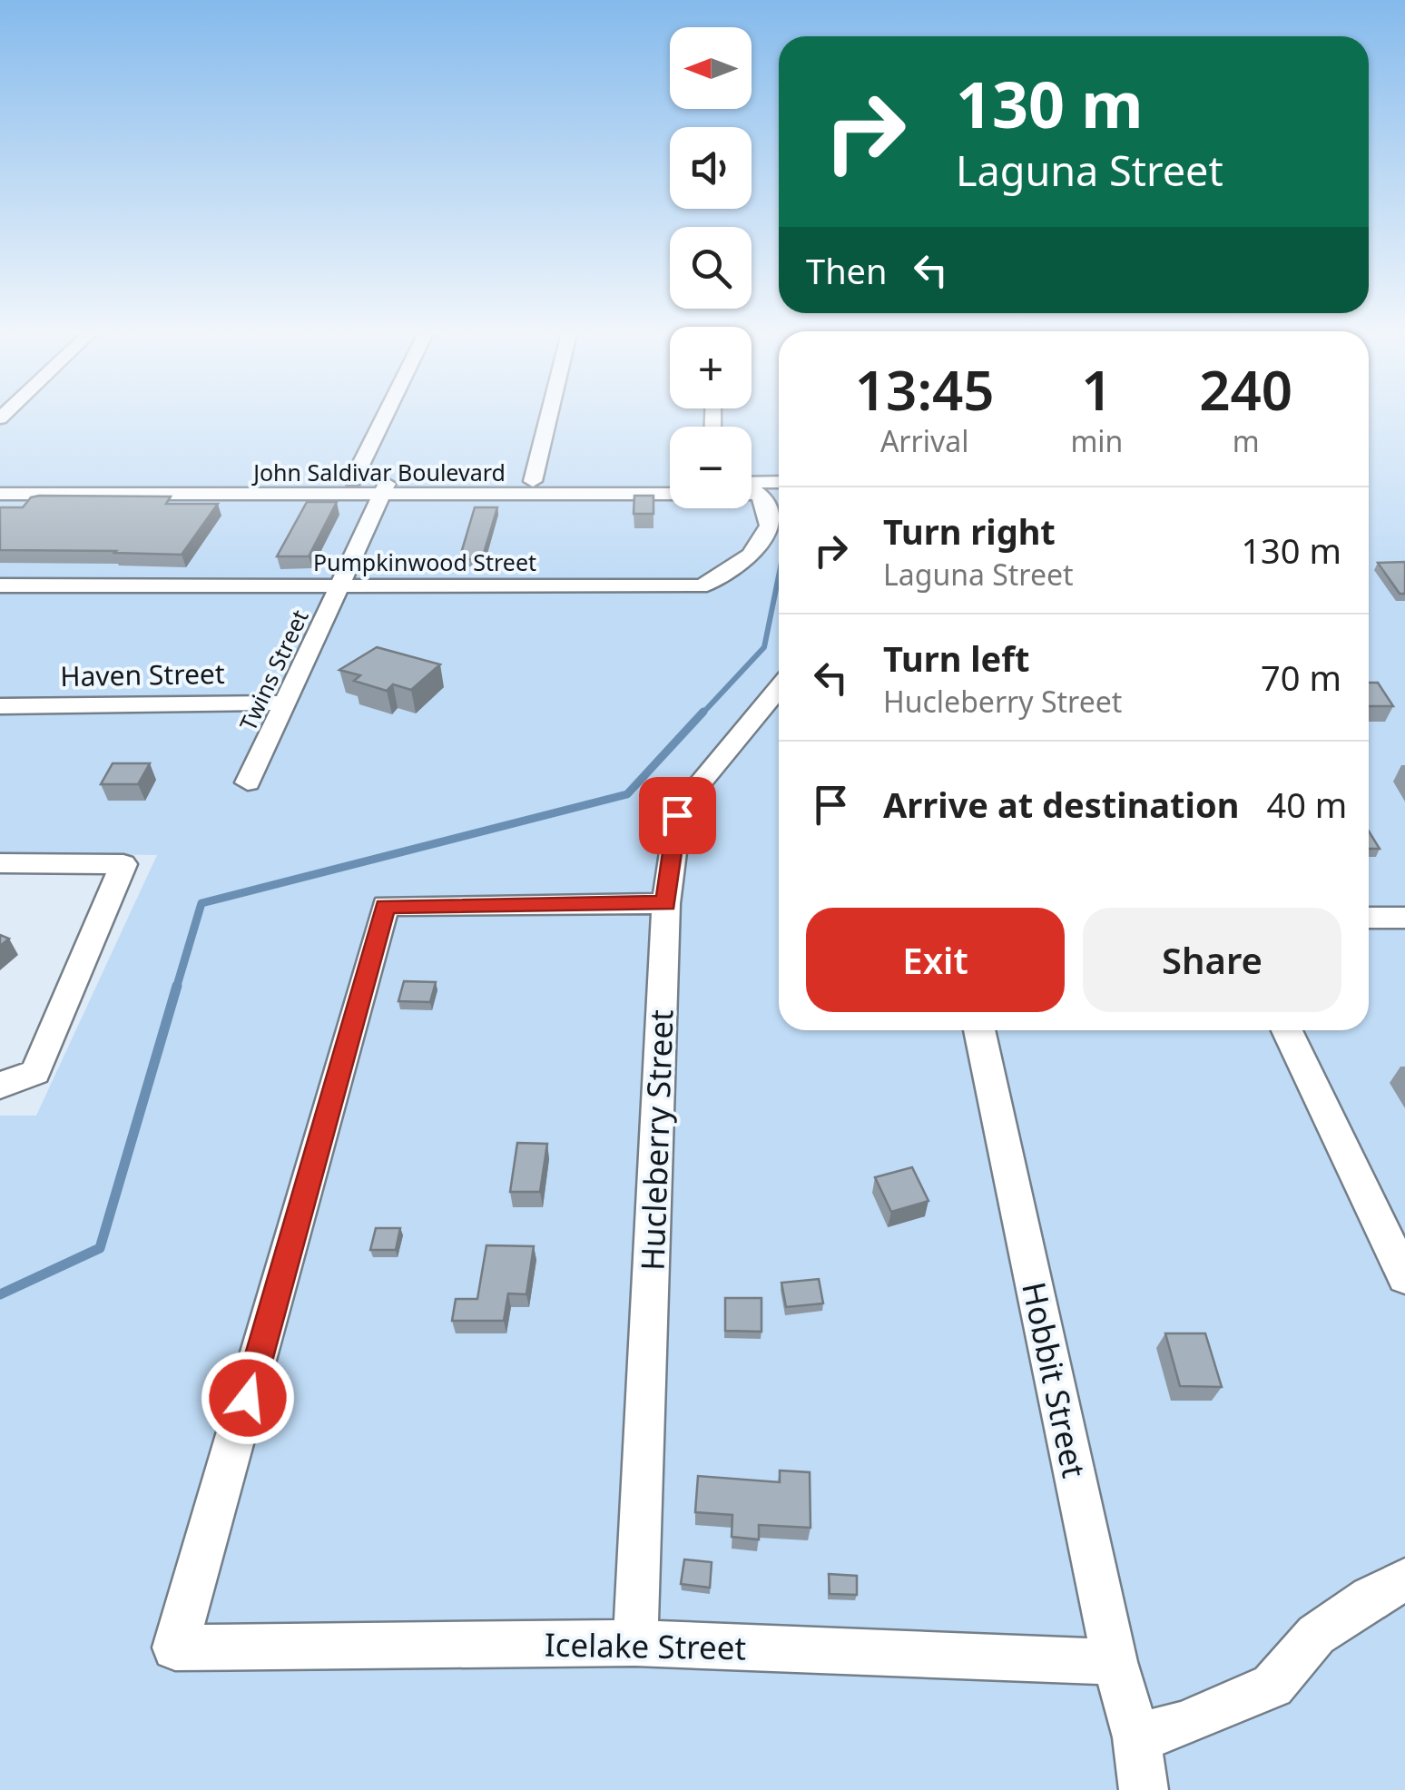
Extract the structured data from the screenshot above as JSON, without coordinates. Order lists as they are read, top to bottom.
{
  "streets": {
    "street": [
      "John Saldivar Boulevard",
      "Pumpkinwood Street",
      "Twins Street",
      "Haven Street",
      "Hucleberry Street",
      "Hobbit Street",
      "Icelake Street"
    ]
  },
  "crossings": [
    ["John Saldivar Boulevard", "Twins Street"],
    ["Pumpkinwood Street", "Twins Street"],
    ["Twins Street", "Haven Street"],
    ["Hucleberry Street", "Icelake Street"],
    ["Hobbit Street", "Icelake Street"]
  ],
  "north": "left",
  "page": {
    "map_buttons": ["+", "−"],
    "turn": ["130 m", "Laguna Street"],
    "then": "Then",
    "eta": [
      "13:45",
      "Arrival",
      "1",
      "min",
      "240",
      "m"
    ],
    "list": [
      {
        "name": "Turn right",
        "note": "Laguna Street",
        "value": "130 m"
      },
      {
        "name": "Turn left",
        "note": "Hucleberry Street",
        "value": "70 m"
      },
      {
        "name": "Arrive at destination",
        "value": "40 m"
      }
    ],
    "buttons": ["Exit", "Share"]
  }
}
